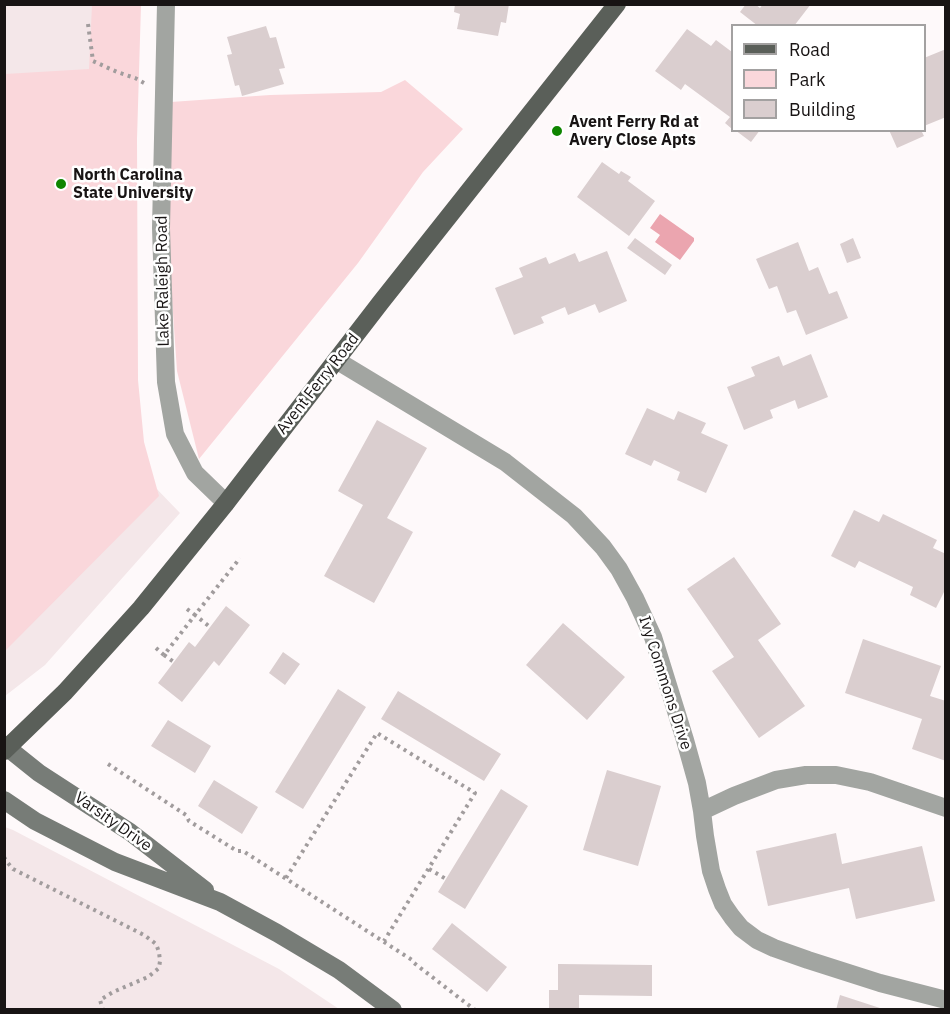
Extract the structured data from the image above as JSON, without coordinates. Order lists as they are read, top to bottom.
{
  "streets": {
    "main road": ["Avent Ferry Road"],
    "street": ["Lake Raleigh Road", "Ivy Commons Drive", "Varsity Drive"]
  },
  "crossings": [
    ["Lake Raleigh Road", "Avent Ferry Road"],
    ["Avent Ferry Road", "Ivy Commons Drive"],
    ["Avent Ferry Road", "Varsity Drive"]
  ],
  "places": ["Avent Ferry Rd at Avery Close Apts", "North Carolina State University"],
  "legend": ["Road", "Park", "Building"]
}
